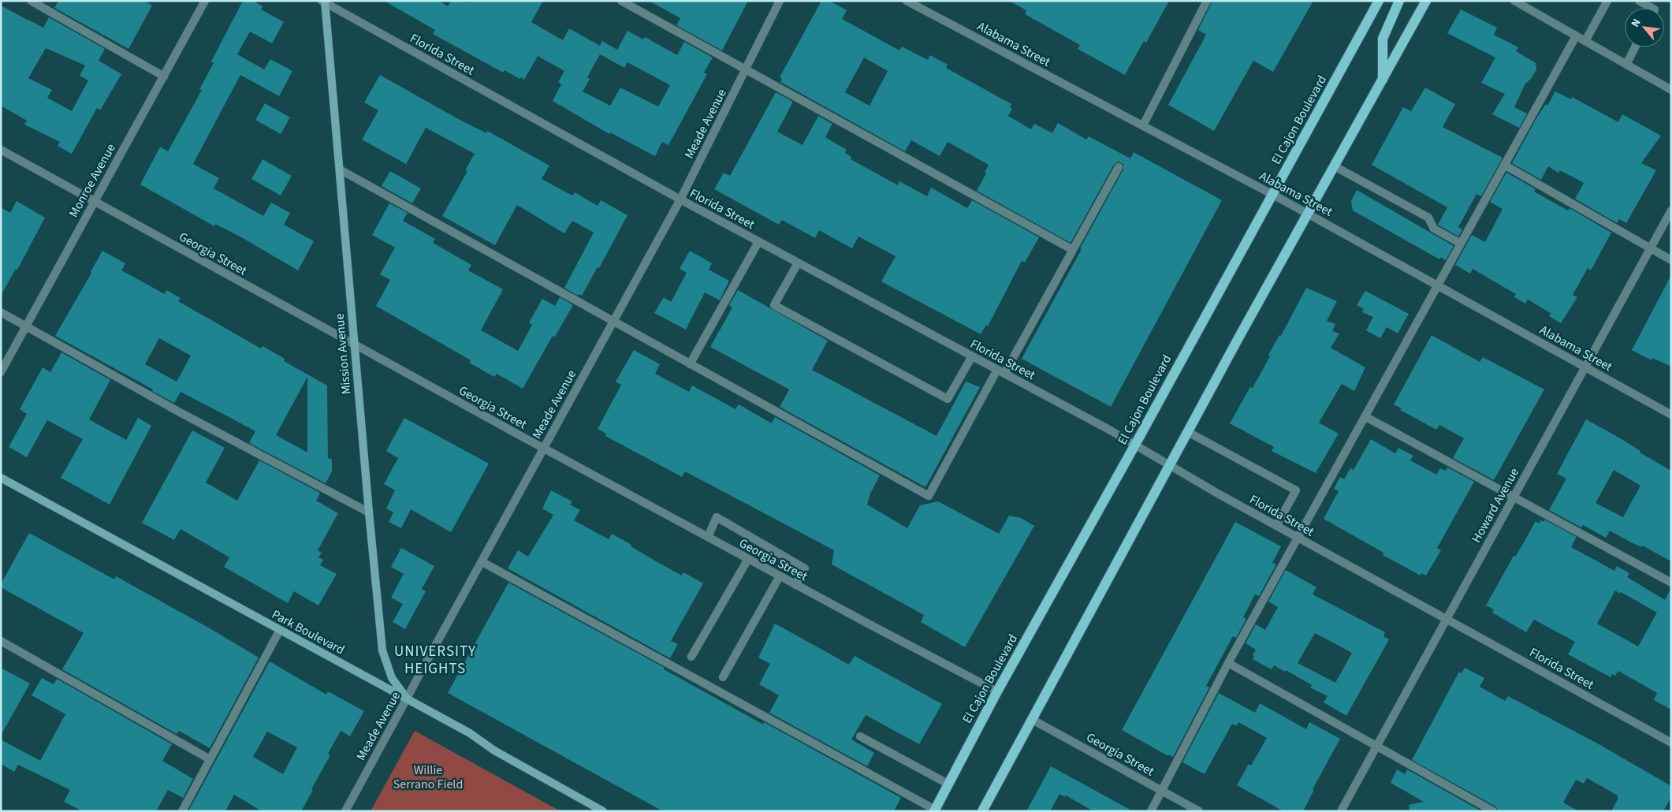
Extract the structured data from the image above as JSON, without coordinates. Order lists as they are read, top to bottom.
{
  "streets": {
    "main road": ["El Cajon Boulevard", "Mission Avenue", "Park Boulevard"],
    "street": [
      "Alabama Street",
      "Florida Street",
      "Meade Avenue",
      "Monroe Avenue",
      "Georgia Street",
      "Howard Avenue"
    ]
  },
  "crossings": [
    ["Alabama Street", "El Cajon Boulevard"],
    ["Alabama Street", "Howard Avenue"],
    ["Florida Street", "El Cajon Boulevard"],
    ["Florida Street", "Meade Avenue"],
    ["Florida Street", "Mission Avenue"],
    ["Florida Street", "Howard Avenue"],
    ["El Cajon Boulevard", "Georgia Street"],
    ["Meade Avenue", "Georgia Street"],
    ["Meade Avenue", "Mission Avenue"],
    ["Meade Avenue", "Park Boulevard"],
    ["Monroe Avenue", "Georgia Street"],
    ["Georgia Street", "Mission Avenue"],
    ["Mission Avenue", "Park Boulevard"]
  ],
  "districts": ["UNIVERSITY HEIGHTS"],
  "parks": ["Willie Serrano Field"],
  "north": "top left"
}
